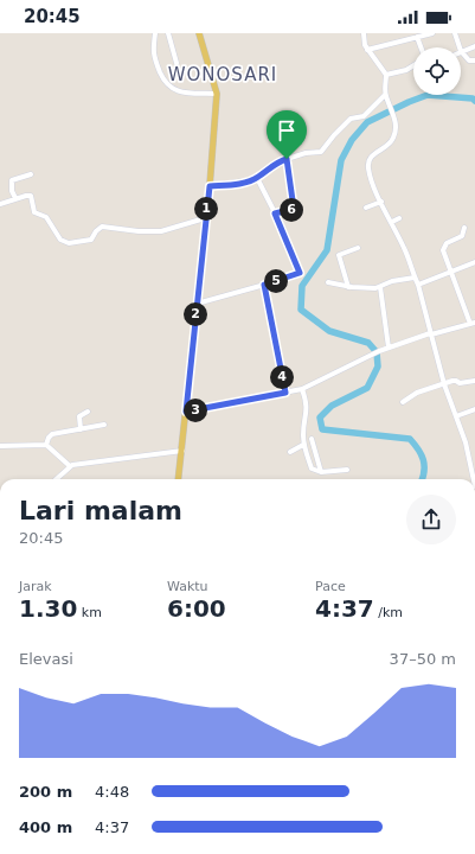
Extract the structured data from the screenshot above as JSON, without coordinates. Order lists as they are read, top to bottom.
{
  "districts": ["WONOSARI"],
  "page": {
    "status": "20:45",
    "pins": [
      "1",
      "6",
      "5",
      "2",
      "4",
      "3"
    ],
    "heading": ["Lari malam", "20:45"],
    "stats": [
      ["Jarak", "1.30 km"],
      ["Waktu", "6:00"],
      ["Pace", "4:37 /km"]
    ],
    "chart": ["Elevasi", "37–50 m"],
    "list": [
      {
        "name": "200 m",
        "note": "4:48"
      },
      {
        "name": "400 m",
        "note": "4:37"
      }
    ]
  }
}
